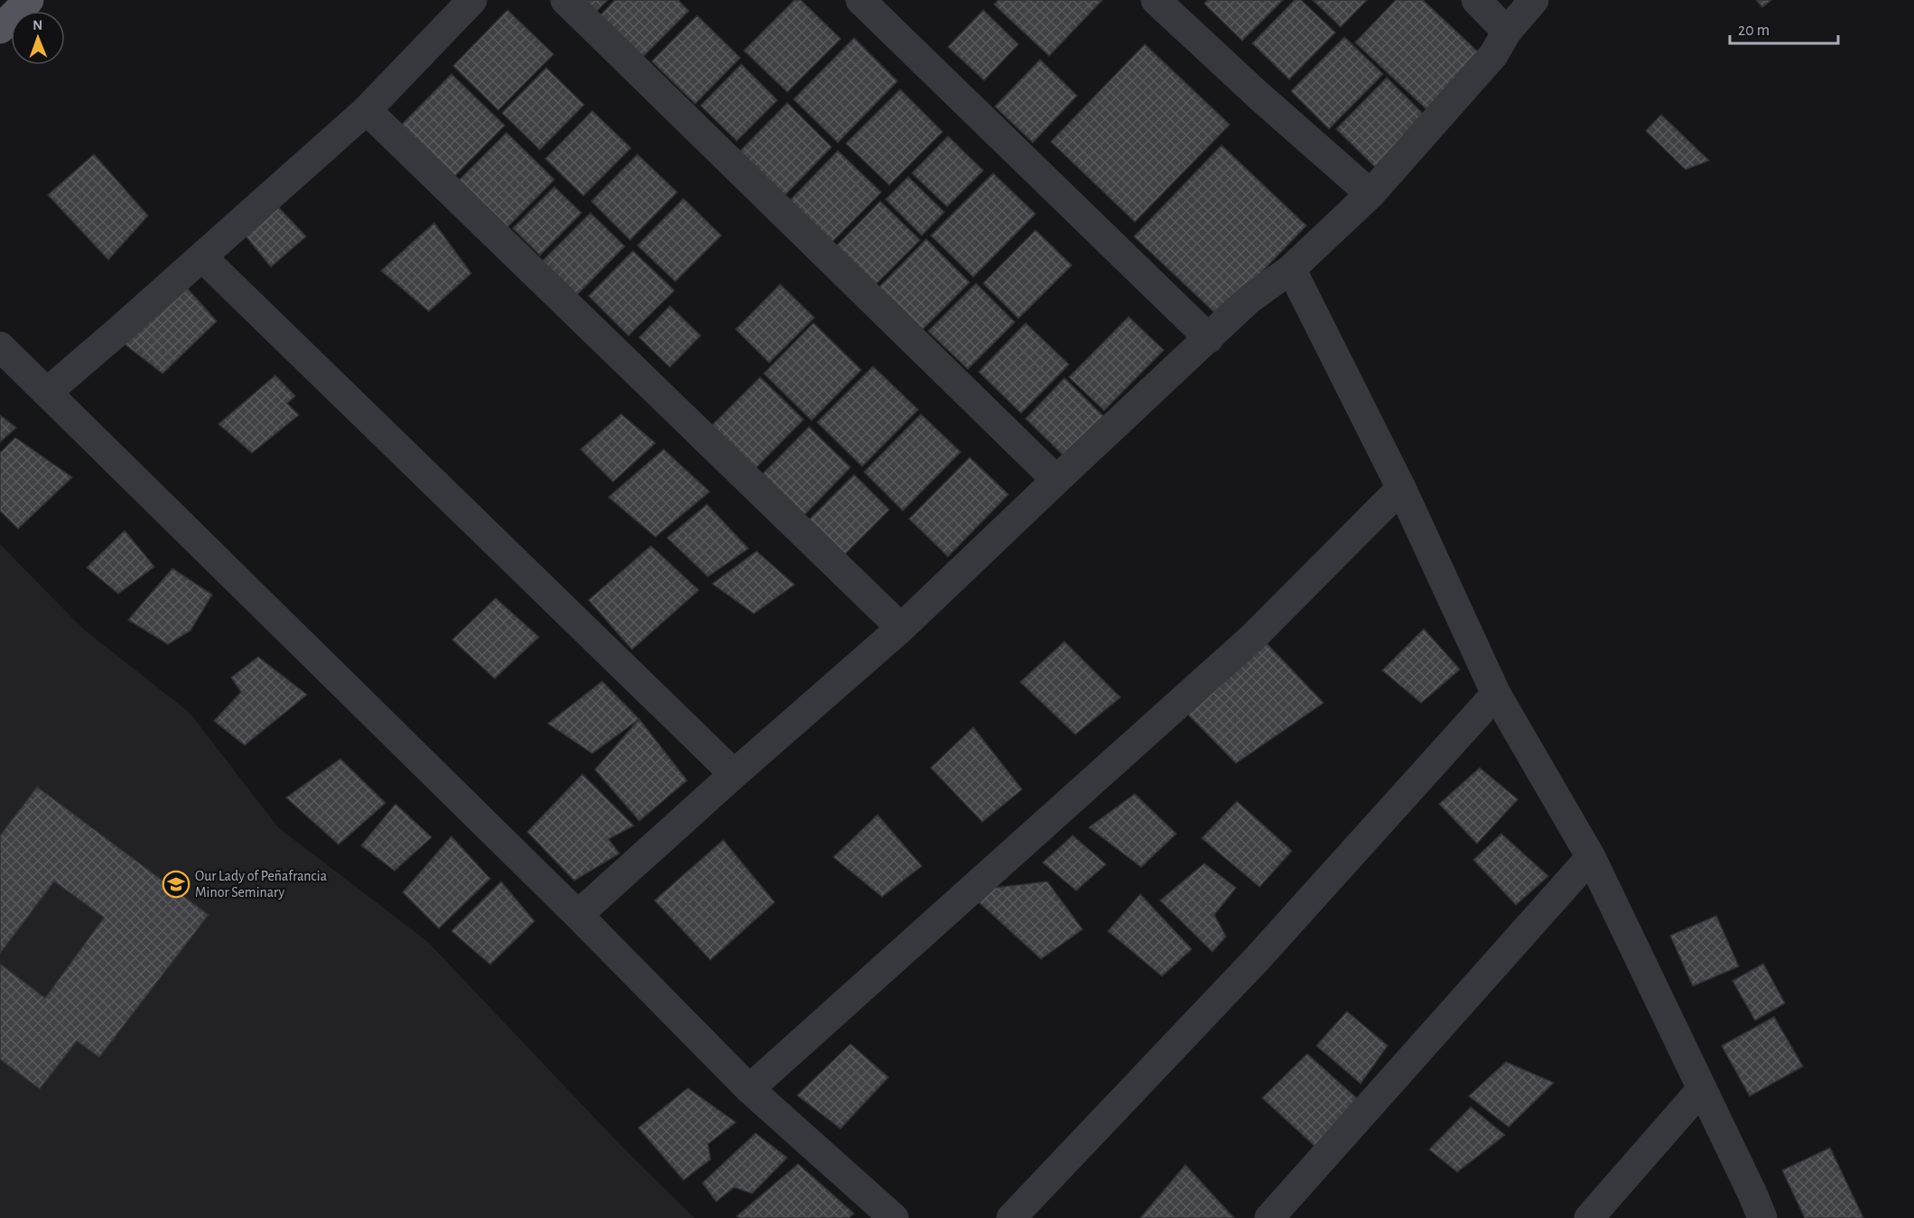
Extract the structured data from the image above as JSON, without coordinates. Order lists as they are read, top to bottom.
{
  "places": {
    "school or university": ["Our Lady of Peñafrancia Minor Seminary"]
  },
  "scale_bar": "20 m",
  "north": "top"
}
